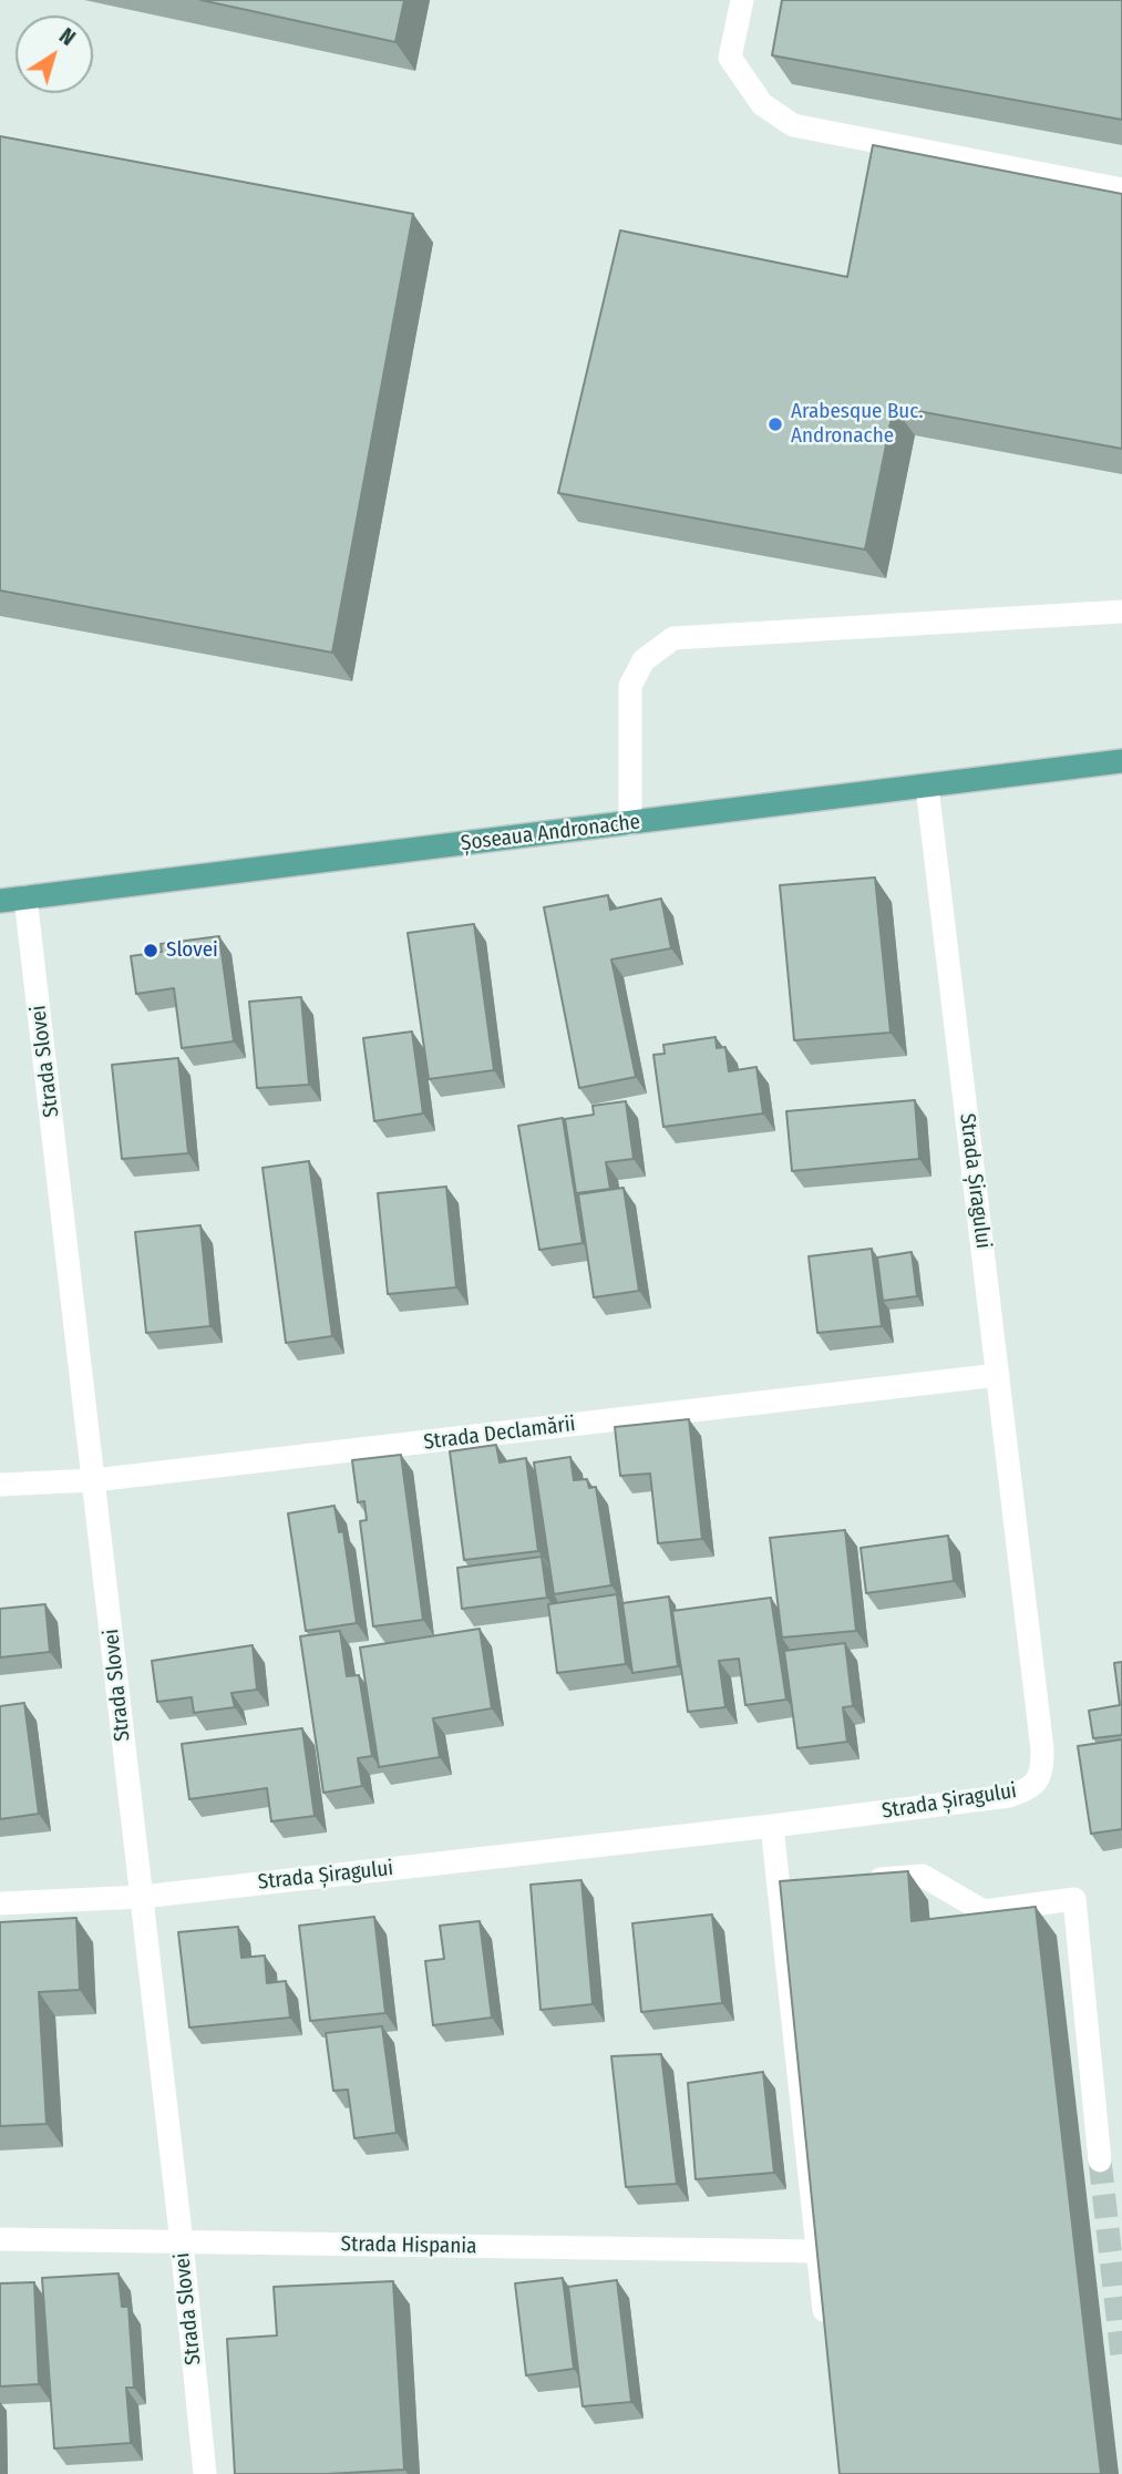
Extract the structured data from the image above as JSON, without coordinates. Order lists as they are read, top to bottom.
{
  "streets": {
    "main road": ["Șoseaua Andronache"],
    "street": [
      "Strada Slovei",
      "Strada Șiragului",
      "Strada Declamării",
      "Strada Hispania"
    ]
  },
  "crossings": [
    ["Șoseaua Andronache", "Strada Slovei"],
    ["Șoseaua Andronache", "Strada Șiragului"],
    ["Strada Slovei", "Strada Șiragului"],
    ["Strada Slovei", "Strada Declamării"],
    ["Strada Slovei", "Strada Hispania"],
    ["Strada Șiragului", "Strada Declamării"]
  ],
  "places": ["Arabesque Buc. Andronache", "Slovei"],
  "north": "top right"
}
